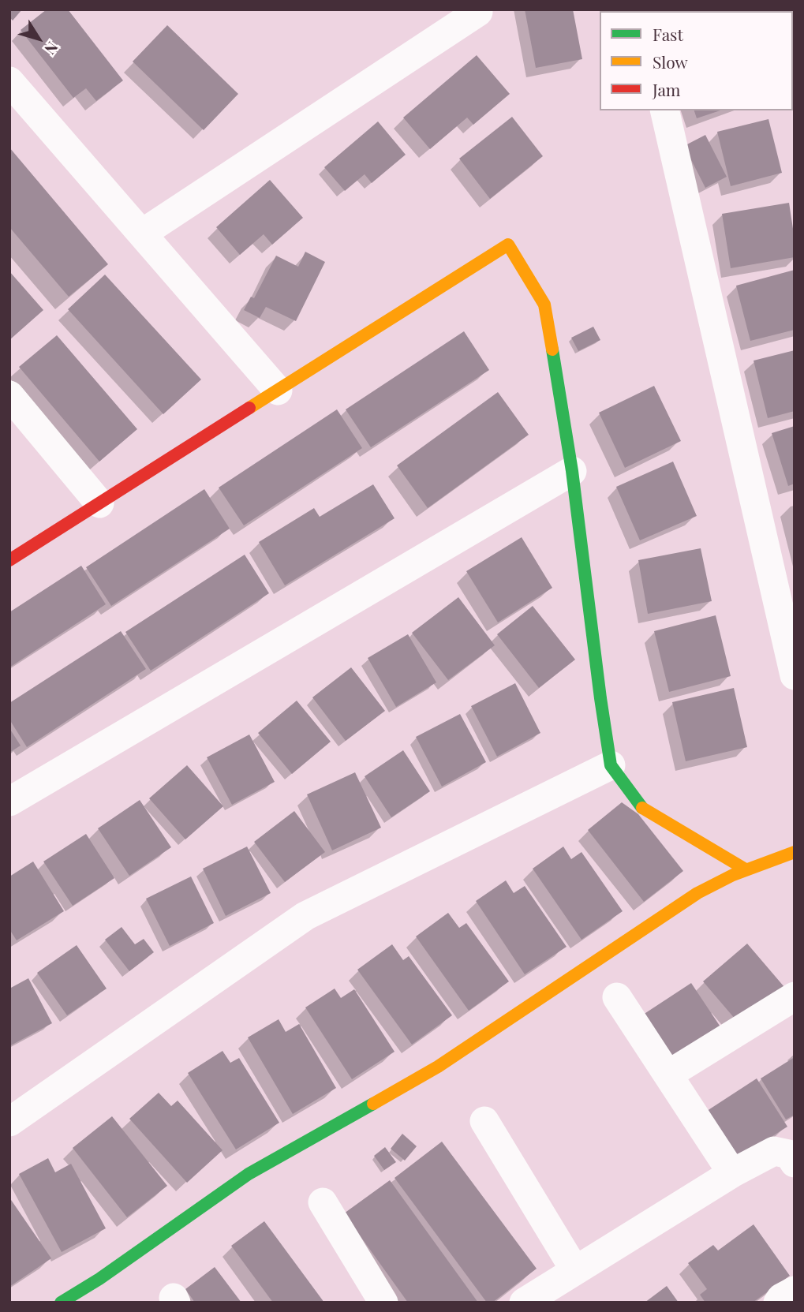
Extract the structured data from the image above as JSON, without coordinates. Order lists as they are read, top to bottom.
{
  "legend": ["Fast", "Slow", "Jam"],
  "north": "bottom right"
}
